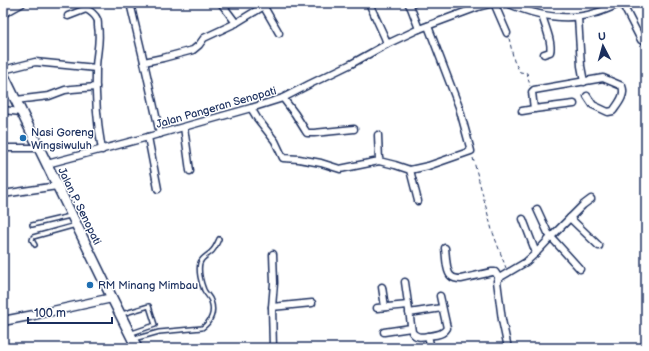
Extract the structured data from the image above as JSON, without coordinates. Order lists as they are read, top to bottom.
{
  "streets": {
    "main road": ["Jalan P. Senopati"],
    "street": ["Jalan Pangeran Senopati"]
  },
  "crossings": [
    ["Jalan Pangeran Senopati", "Jalan P. Senopati"]
  ],
  "places": ["Nasi Goreng Wingsiwuluh", "RM Minang Mimbau"],
  "scale_bar": "100 m",
  "north": "top"
}
